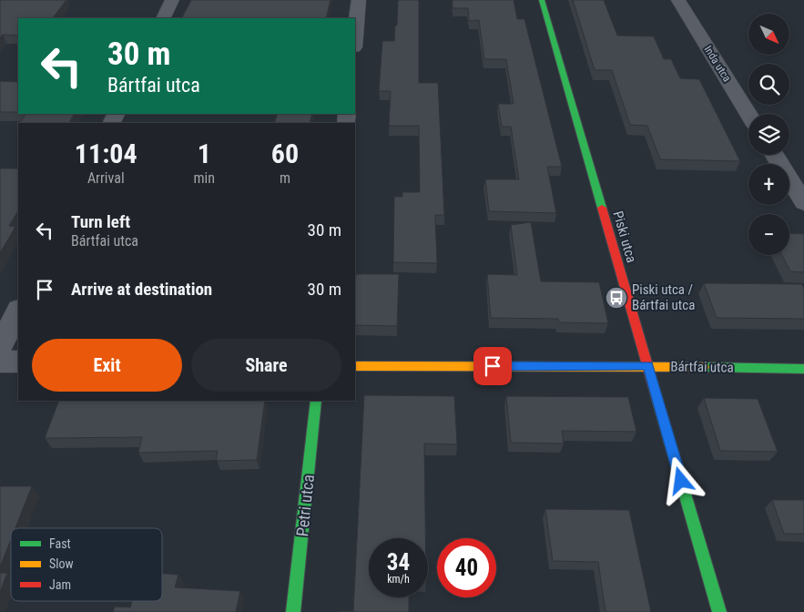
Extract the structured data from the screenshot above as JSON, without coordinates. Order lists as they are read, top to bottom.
{
  "streets": {
    "street": [
      "Inda utca",
      "Piski utca",
      "Bártfai utca",
      "Petri utca"
    ]
  },
  "crossings": [
    ["Piski utca", "Bártfai utca"]
  ],
  "places": {
    "bus stop": ["Piski utca / Bártfai utca"]
  },
  "legend": ["Fast", "Slow", "Jam"],
  "north": "bottom right",
  "page": {
    "map_buttons": ["+", "−"],
    "turn": ["30 m", "Bártfai utca"],
    "eta": [
      "11:04",
      "Arrival",
      "1",
      "min",
      "60",
      "m"
    ],
    "list": [
      {
        "name": "Turn left",
        "note": "Bártfai utca",
        "value": "30 m"
      },
      {
        "name": "Arrive at destination",
        "value": "30 m"
      }
    ],
    "buttons": ["Exit", "Share"],
    "speed": "34 km/h",
    "limit": "40"
  }
}
